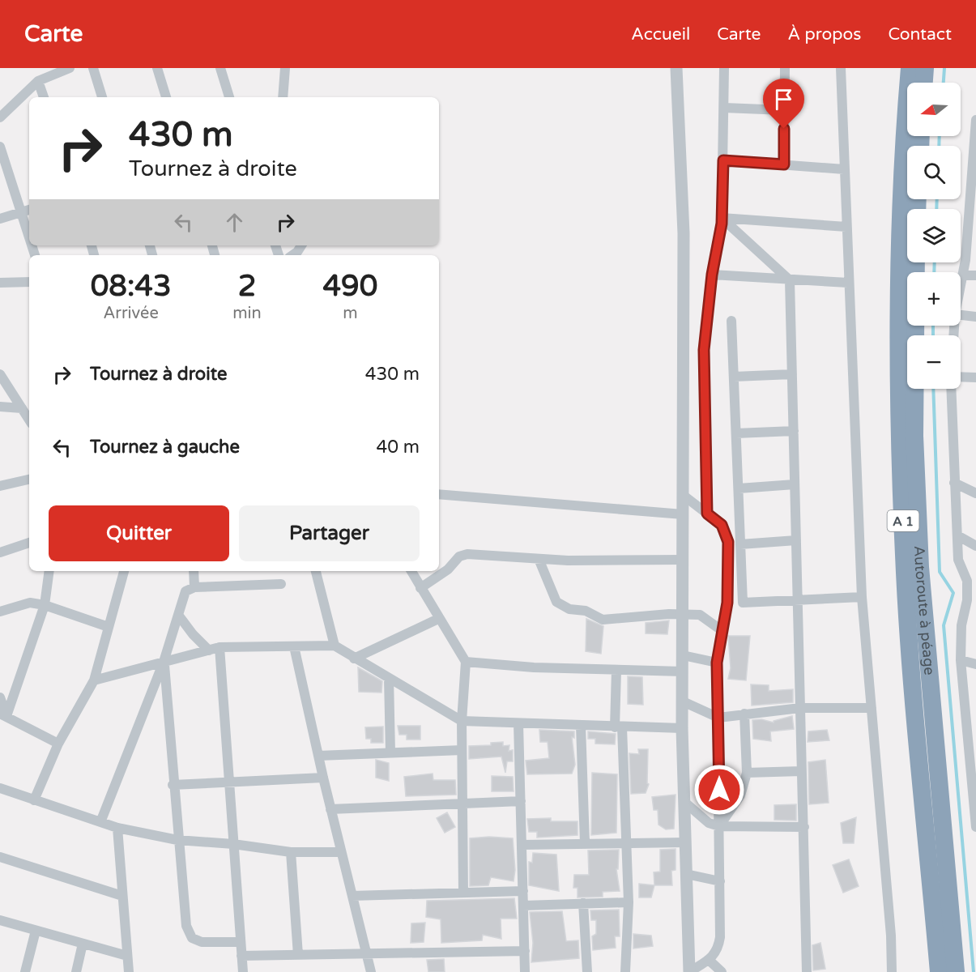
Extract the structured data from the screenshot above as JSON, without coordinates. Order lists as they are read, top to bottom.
{
  "streets": {
    "highway": ["A 1", "Autoroute à péage"]
  },
  "north": "left",
  "page": {
    "header": "Carte",
    "nav": [
      "Accueil",
      "Carte",
      "À propos",
      "Contact"
    ],
    "map_buttons": ["+", "−"],
    "turn": ["430 m", "Tournez à droite"],
    "eta": [
      "08:43",
      "Arrivée",
      "2",
      "min",
      "490",
      "m"
    ],
    "list": [
      {
        "name": "Tournez à droite",
        "value": "430 m"
      },
      {
        "name": "Tournez à gauche",
        "value": "40 m"
      }
    ],
    "buttons": ["Quitter", "Partager"]
  }
}
